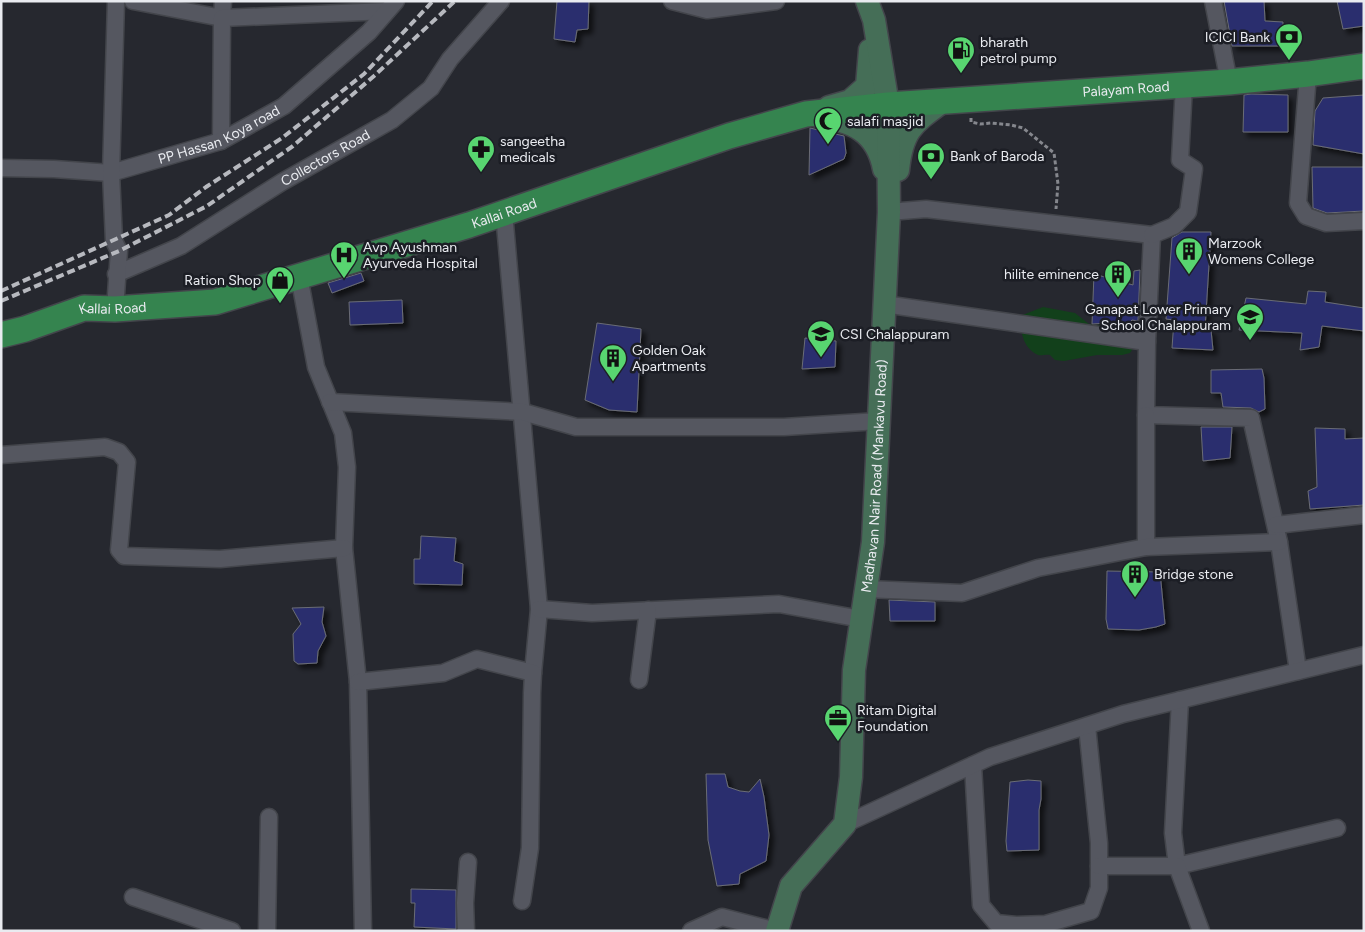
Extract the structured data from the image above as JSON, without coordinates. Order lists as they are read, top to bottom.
{
  "streets": {
    "main road": ["Palayam Road", "Kallai Road", "Madhavan Nair Road (Mankavu Road)"],
    "street": ["PP Hassan Koya road", "Collectors Road"]
  },
  "crossings": [
    ["Palayam Road", "Kallai Road"],
    ["Palayam Road", "Madhavan Nair Road (Mankavu Road)"],
    ["Kallai Road", "Madhavan Nair Road (Mankavu Road)"]
  ],
  "places": {
    "bank": ["ICICI Bank", "Bank of Baroda"],
    "fuel station": ["bharath petrol pump"],
    "mosque": ["salafi masjid"],
    "pharmacy": ["sangeetha medicals"],
    "building": [
      "Marzook Womens College",
      "hilite eminence",
      "Golden Oak Apartments",
      "Bridge stone"
    ],
    "hospital": ["Avp Ayushman Ayurveda Hospital"],
    "shop": ["Ration Shop"],
    "school or university": ["Ganapat Lower Primary School Chalappuram", "CSI Chalappuram"],
    "office": ["Ritam Digital Foundation"]
  }
}
